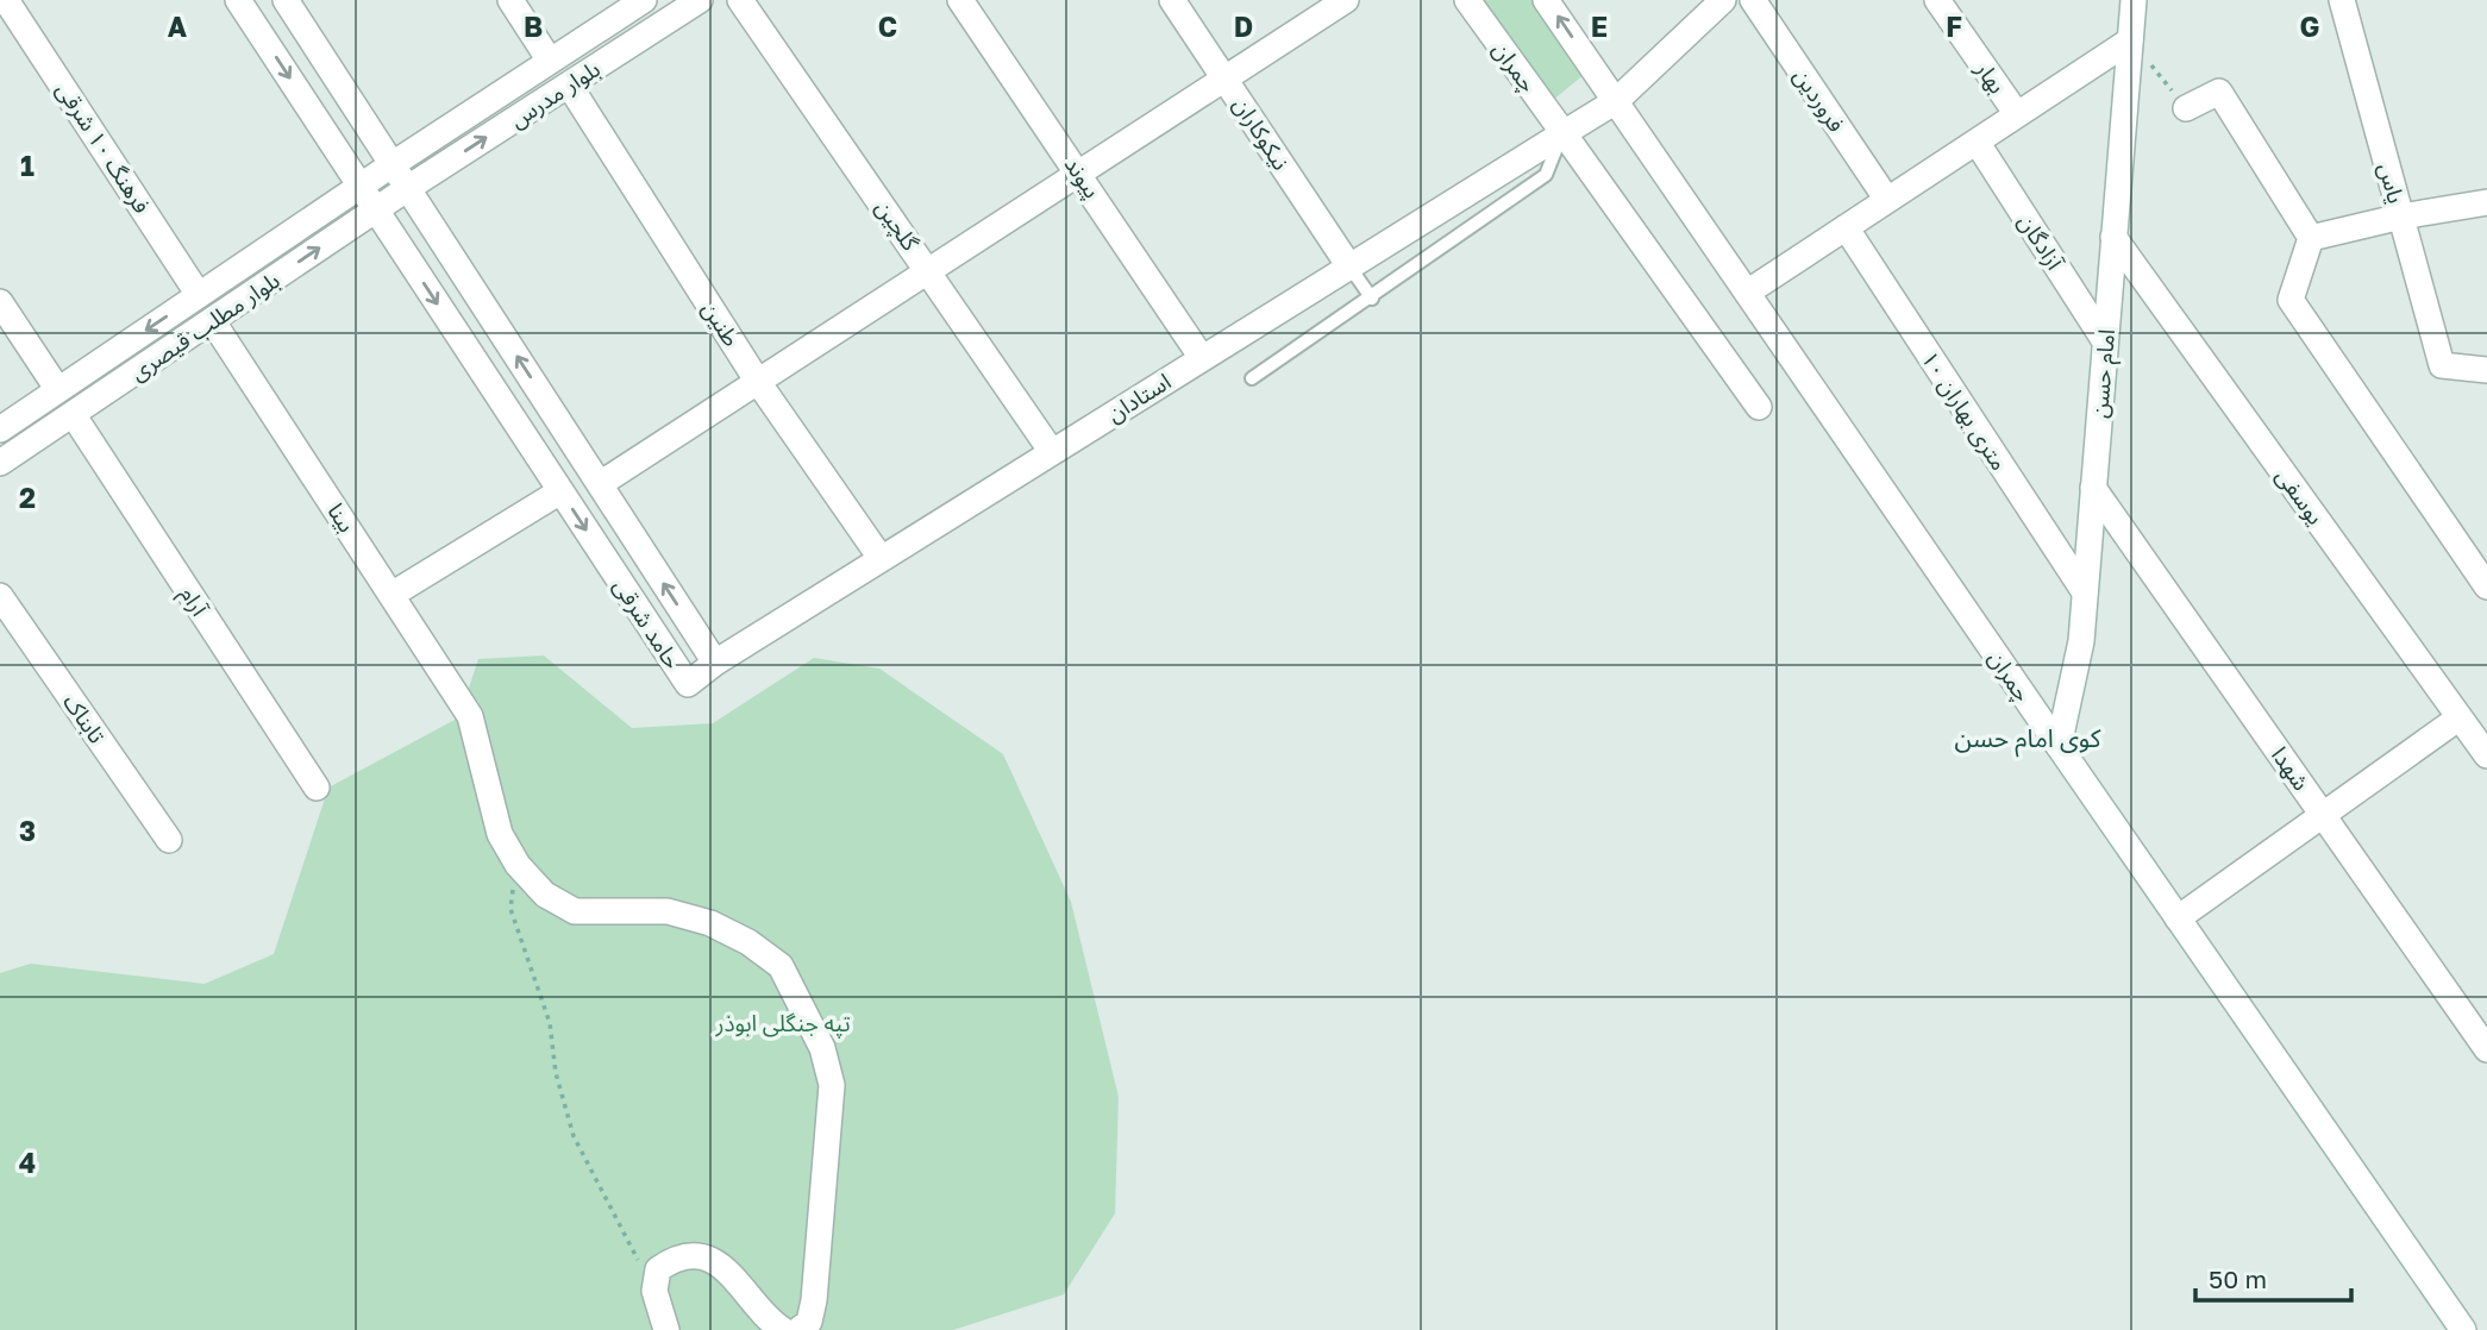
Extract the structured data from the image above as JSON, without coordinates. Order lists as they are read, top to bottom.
{
  "streets": {
    "street": [
      "چمران",
      "بهار",
      "بلوار مدرس",
      "فروردین",
      "نیکوکاران",
      "فرهنگ ۱۰ شرقی",
      "پیوند",
      "یاس",
      "گلچین",
      "آزادگان",
      "طنین",
      "بلوار مطلب قیصری",
      "امام حسن",
      "استادان",
      "۱۰ متری بهاران",
      "یوسفی",
      "بینا",
      "آرام",
      "حامد شرقی",
      "تابناک",
      "شهدا"
    ]
  },
  "crossings": [
    ["چمران", "امام حسن"],
    ["چمران", "استادان"],
    ["بلوار مدرس", "طنین"],
    ["بلوار مدرس", "بلوار مطلب قیصری"],
    ["بلوار مدرس", "حامد شرقی"],
    ["نیکوکاران", "استادان"],
    ["فرهنگ ۱۰ شرقی", "بلوار مطلب قیصری"],
    ["پیوند", "استادان"],
    ["گلچین", "استادان"],
    ["آزادگان", "امام حسن"],
    ["طنین", "استادان"],
    ["بلوار مطلب قیصری", "بینا"],
    ["بلوار مطلب قیصری", "آرام"],
    ["بلوار مطلب قیصری", "حامد شرقی"],
    ["امام حسن", "۱۰ متری بهاران"],
    ["امام حسن", "یوسفی"],
    ["امام حسن", "شهدا"],
    ["استادان", "حامد شرقی"]
  ],
  "districts": ["کوی امام حسن"],
  "parks": ["تپه جنگلی ابوذر"],
  "scale_bar": "50 m",
  "grid": {
    "columns": [
      "A",
      "B",
      "C",
      "D",
      "E",
      "F",
      "G"
    ],
    "rows": [
      "1",
      "2",
      "3",
      "4"
    ]
  }
}
